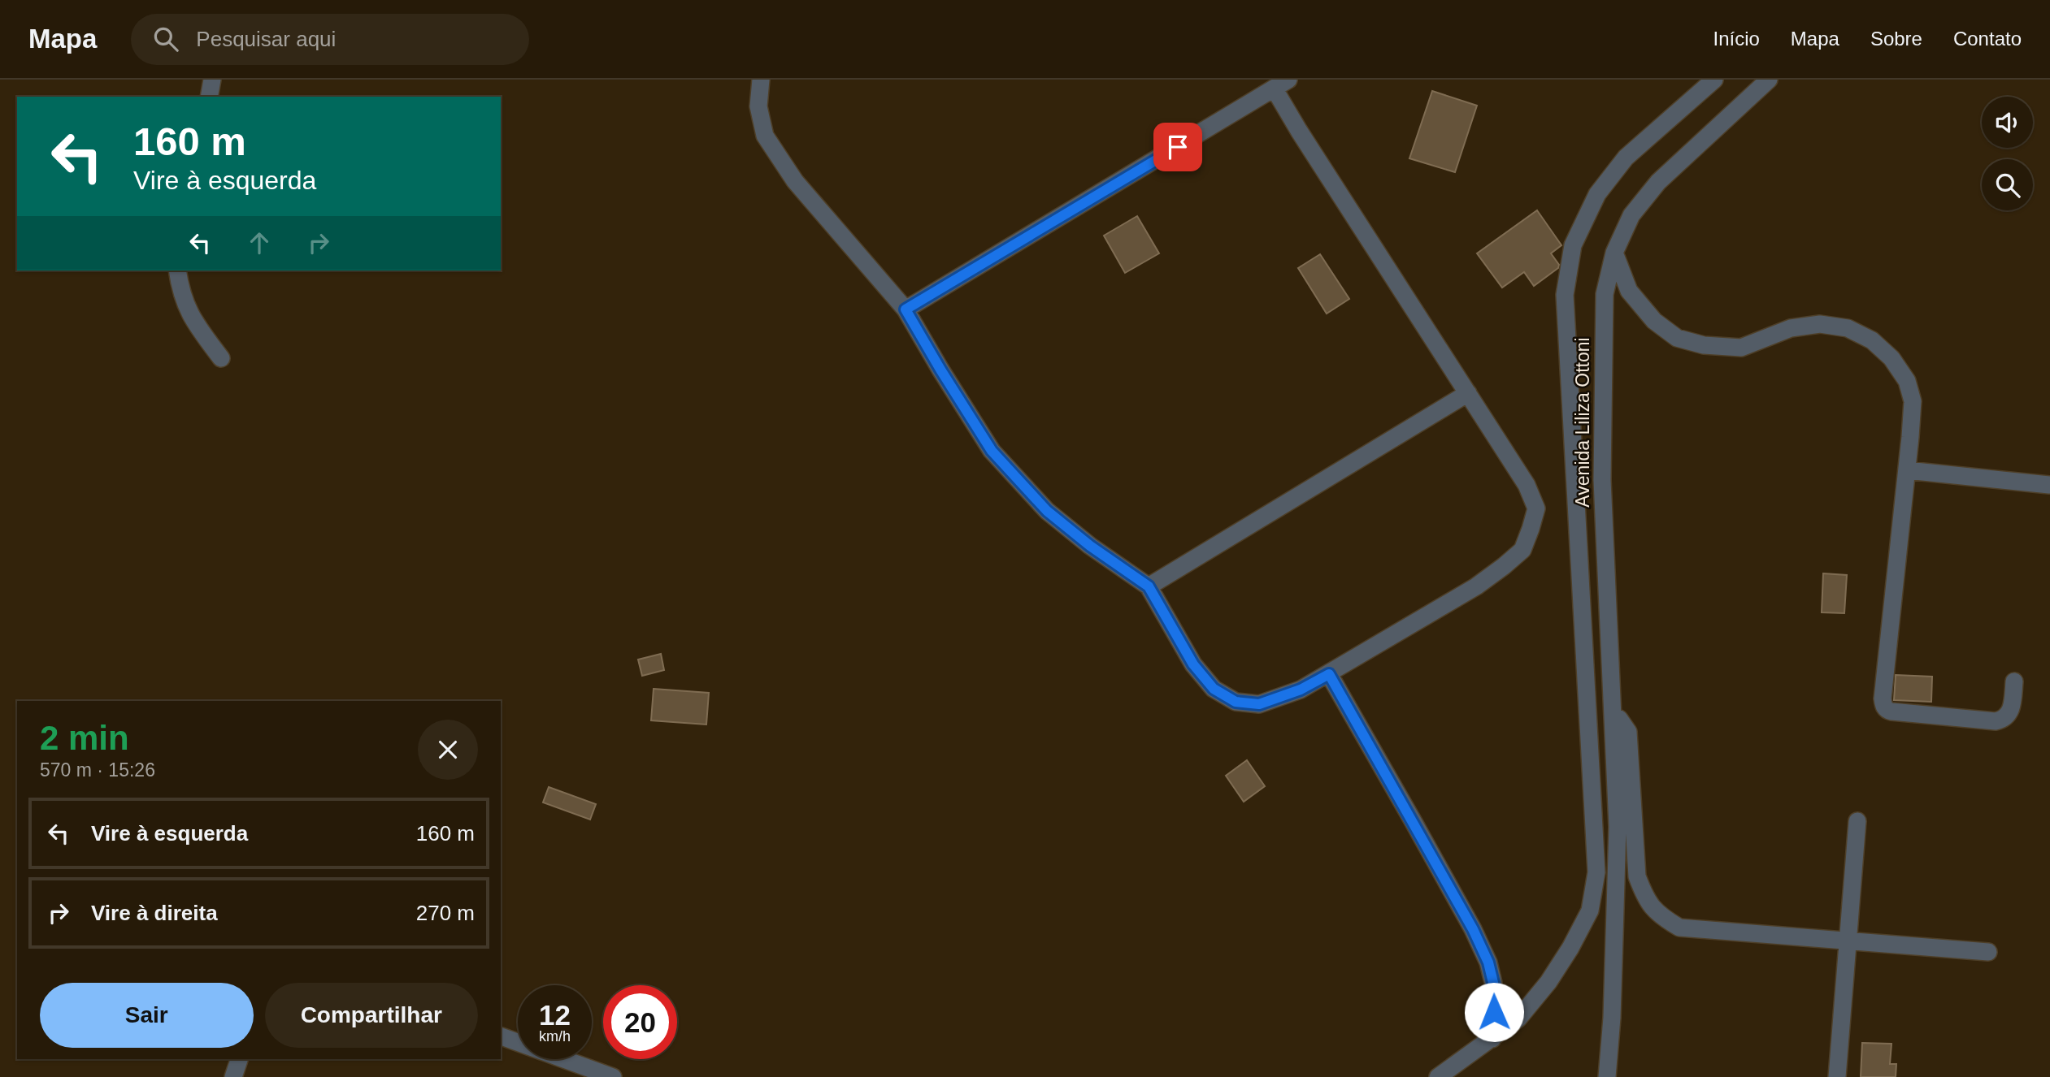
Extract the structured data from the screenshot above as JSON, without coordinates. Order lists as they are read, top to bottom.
{
  "streets": {
    "street": ["Avenida Liliza Ottoni"]
  },
  "page": {
    "header": "Mapa",
    "search": "Pesquisar aqui",
    "nav": [
      "Início",
      "Mapa",
      "Sobre",
      "Contato"
    ],
    "turn": ["160 m", "Vire à esquerda"],
    "heading": ["2 min", "570 m · 15:26"],
    "list": [
      {
        "name": "Vire à esquerda",
        "value": "160 m"
      },
      {
        "name": "Vire à direita",
        "value": "270 m"
      }
    ],
    "buttons": ["Sair", "Compartilhar"],
    "speed": "12 km/h",
    "limit": "20"
  }
}
